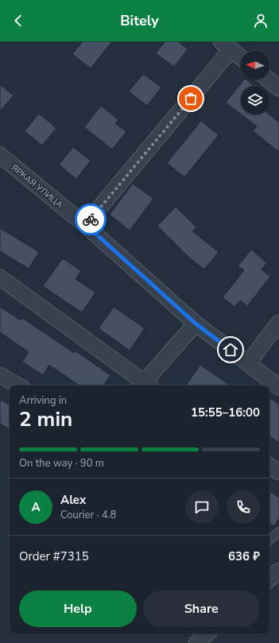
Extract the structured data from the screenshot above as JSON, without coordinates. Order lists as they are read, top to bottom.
{
  "streets": {
    "street": ["ЯРКАЯ УЛИЦА"]
  },
  "north": "left",
  "page": {
    "header": "Bitely",
    "heading": ["2 min", "Arriving in", "15:55–16:00"],
    "panel": [
      "Alex",
      "Courier · 4.8",
      "Order #7315",
      "636 ₽"
    ],
    "bar": "On the way · 90 m",
    "round": "A",
    "buttons": ["Help", "Share"]
  }
}
